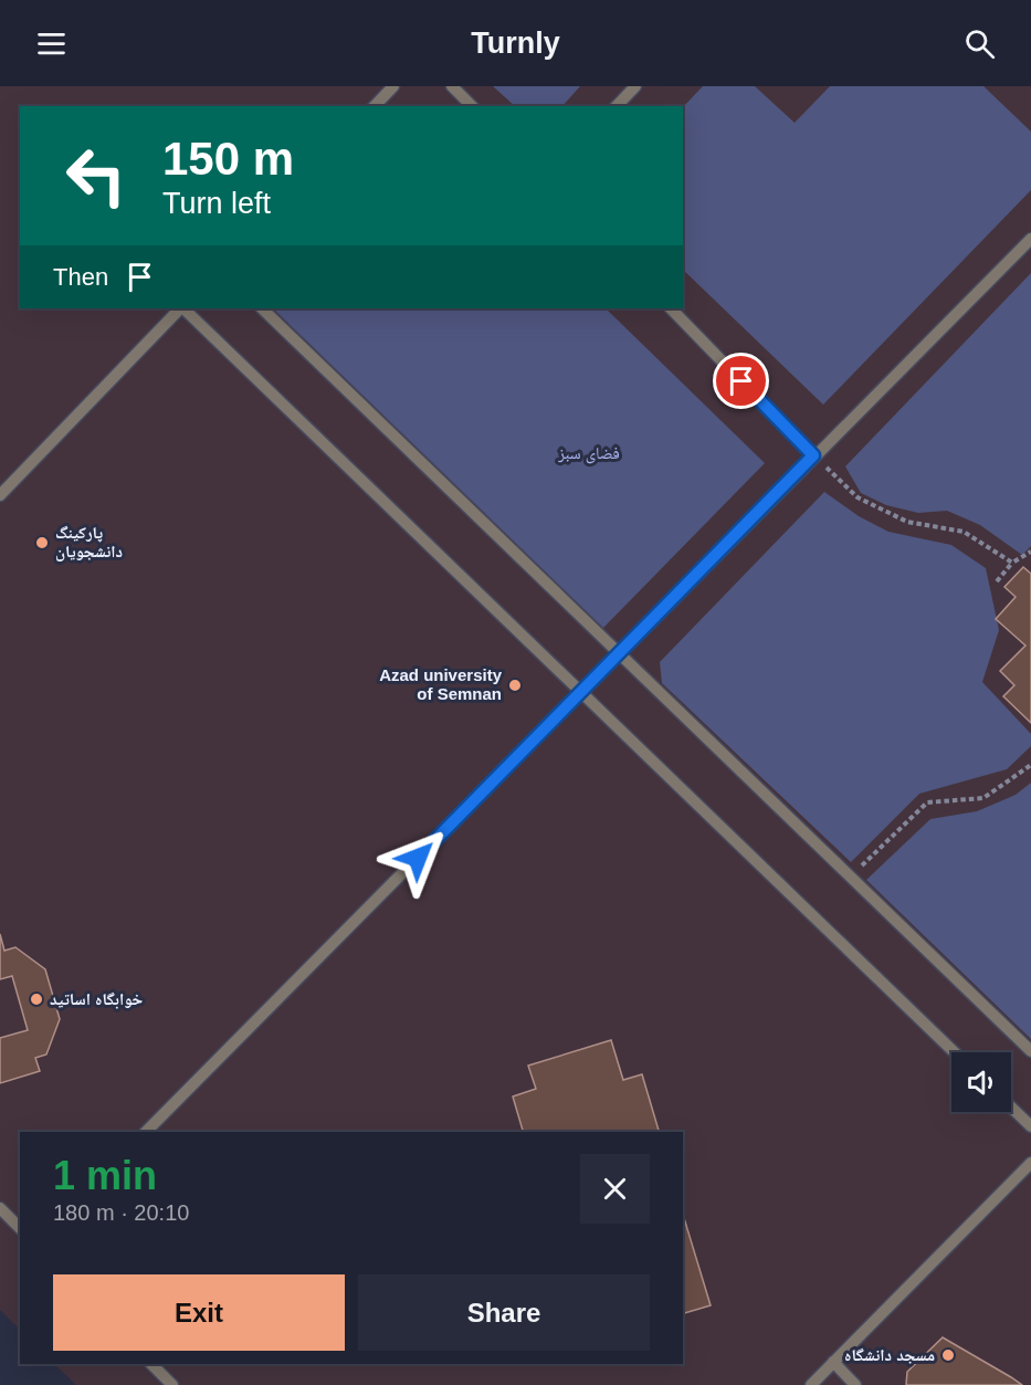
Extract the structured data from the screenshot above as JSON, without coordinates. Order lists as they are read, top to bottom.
{
  "parks": ["فضای سبز"],
  "places": [
    "پارکینگ دانشجویان",
    "Azad university of Semnan",
    "خوابگاه اساتید",
    "مسجد دانشگاه"
  ],
  "page": {
    "header": "Turnly",
    "turn": ["150 m", "Turn left"],
    "then": "Then",
    "heading": ["1 min", "180 m · 20:10"],
    "buttons": ["Exit", "Share"]
  }
}
